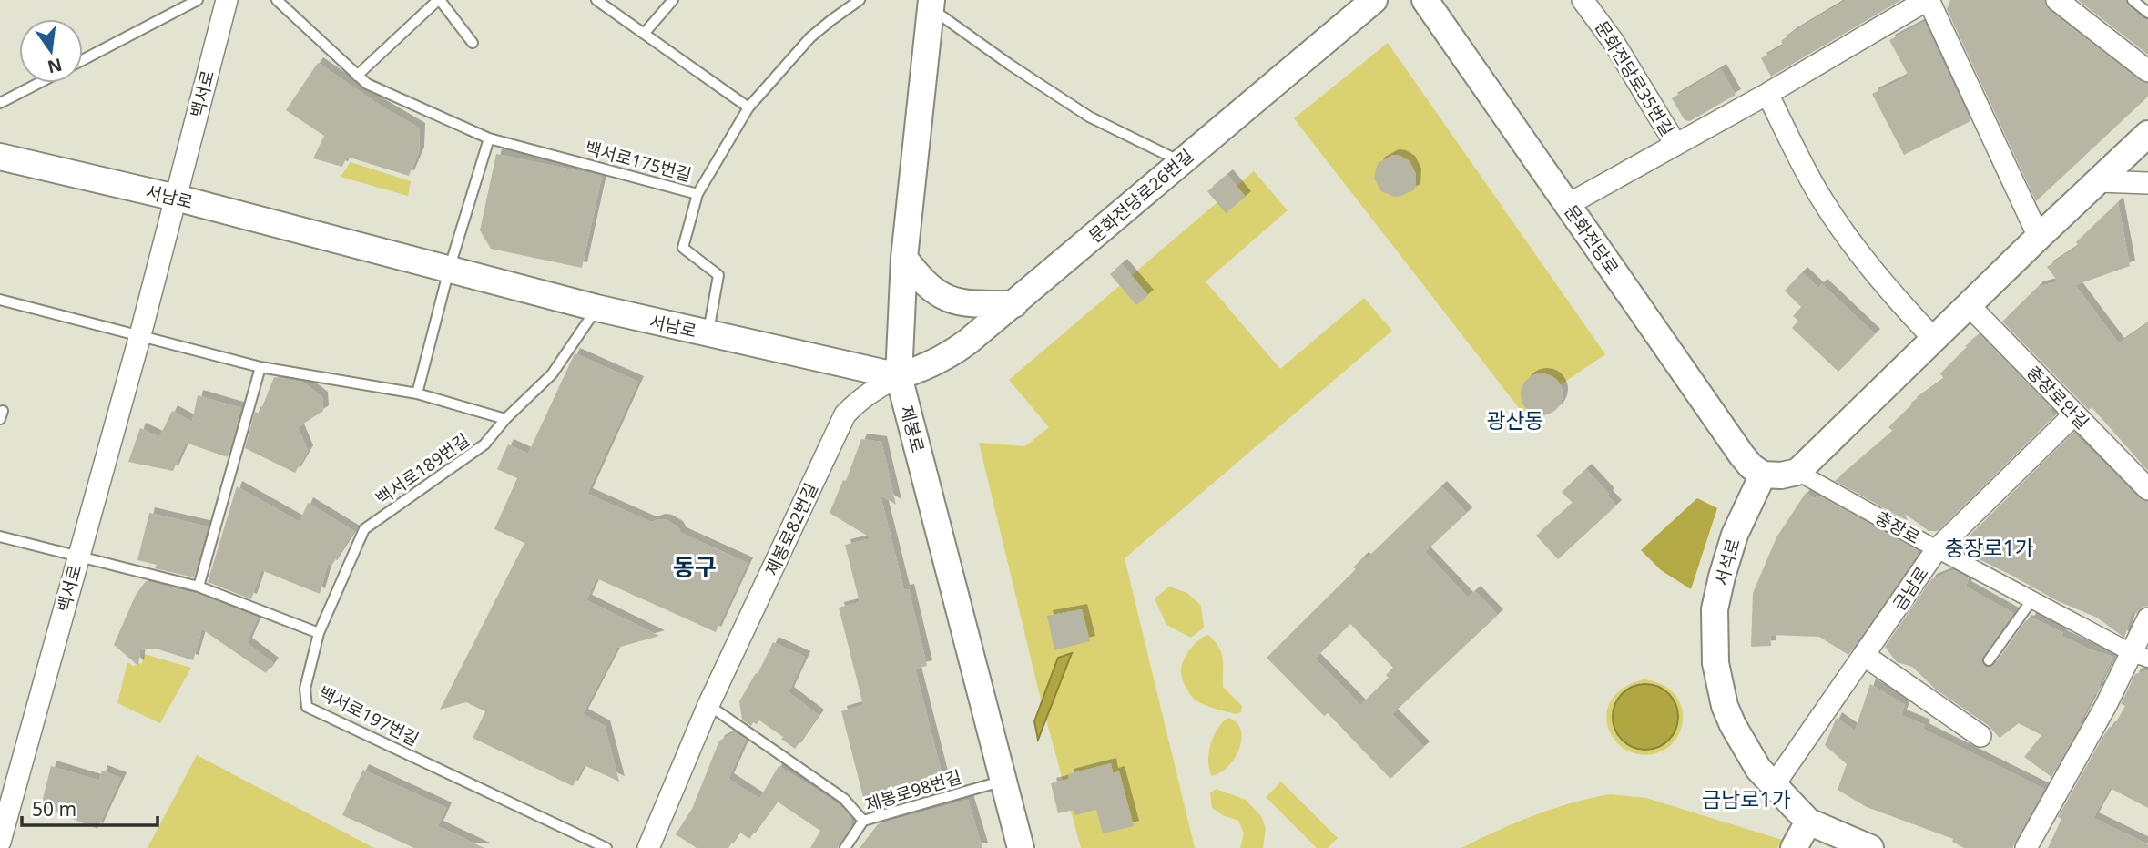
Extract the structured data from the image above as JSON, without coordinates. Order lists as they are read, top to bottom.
{
  "streets": {
    "street": [
      "문화전당로35번길",
      "백서로",
      "문화전당로26번길",
      "서남로",
      "문화전당로",
      "충장로안길",
      "제봉로",
      "충장로",
      "제봉로82번길",
      "서석로",
      "금남로"
    ],
    "lane": [
      "백서로175번길",
      "백서로189번길",
      "백서로197번길",
      "제봉로98번길"
    ]
  },
  "crossings": [
    ["문화전당로35번길", "문화전당로"],
    ["백서로", "서남로"],
    ["백서로", "백서로189번길"],
    ["백서로175번길", "서남로"],
    ["문화전당로26번길", "서남로"],
    ["문화전당로26번길", "제봉로"],
    ["문화전당로26번길", "제봉로82번길"],
    ["서남로", "제봉로"],
    ["서남로", "제봉로82번길"],
    ["문화전당로", "서석로"],
    ["충장로안길", "금남로"],
    ["제봉로", "제봉로82번길"],
    ["제봉로", "제봉로98번길"],
    ["백서로189번길", "백서로197번길"],
    ["충장로", "금남로"],
    ["서석로", "금남로"]
  ],
  "districts": [
    "광산동",
    "충장로1가",
    "동구",
    "금남로1가"
  ],
  "scale_bar": "50 m",
  "north": "bottom"
}
